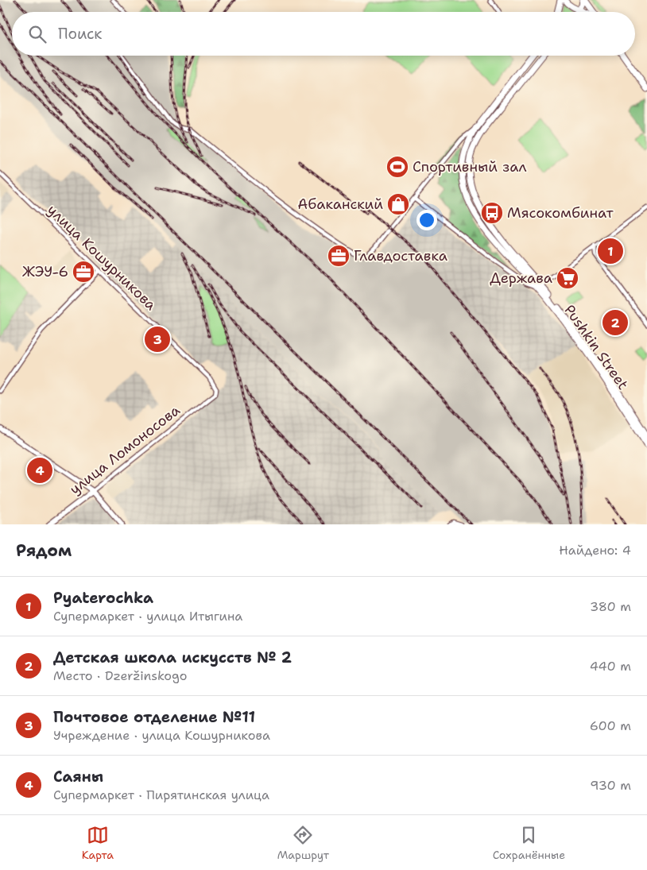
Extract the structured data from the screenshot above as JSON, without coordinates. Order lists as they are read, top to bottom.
{
  "streets": {
    "main road": ["Pushkin Street"],
    "street": ["улица Кошурникова", "улица Ломоносова"]
  },
  "crossings": [
    ["улица Кошурникова", "улица Ломоносова"]
  ],
  "places": {
    "sports": ["Спортивный зал"],
    "shop": ["Абаканский"],
    "bus stop": ["Мясокомбинат"],
    "office": ["Главдоставка", "ЖЭУ-6"],
    "supermarket": ["Держава"]
  },
  "page": {
    "search": "Поиск",
    "pins": [
      "1",
      "2",
      "3",
      "4"
    ],
    "heading": ["Рядом", "Найдено: 4"],
    "list": [
      {
        "mark": "1",
        "name": "Pyaterochka",
        "note": "Супермаркет · улица Итыгина",
        "value": "380 m"
      },
      {
        "mark": "2",
        "name": "Детская школа искусств № 2",
        "note": "Место · Dzeržinskogo",
        "value": "440 m"
      },
      {
        "mark": "3",
        "name": "Почтовое отделение №11",
        "note": "Учреждение · улица Кошурникова",
        "value": "600 m"
      },
      {
        "mark": "4",
        "name": "Саяны",
        "note": "Супермаркет · Пирятинская улица",
        "value": "930 m"
      }
    ],
    "nav": ["Карта", "Маршрут", "Сохранённые"]
  }
}
